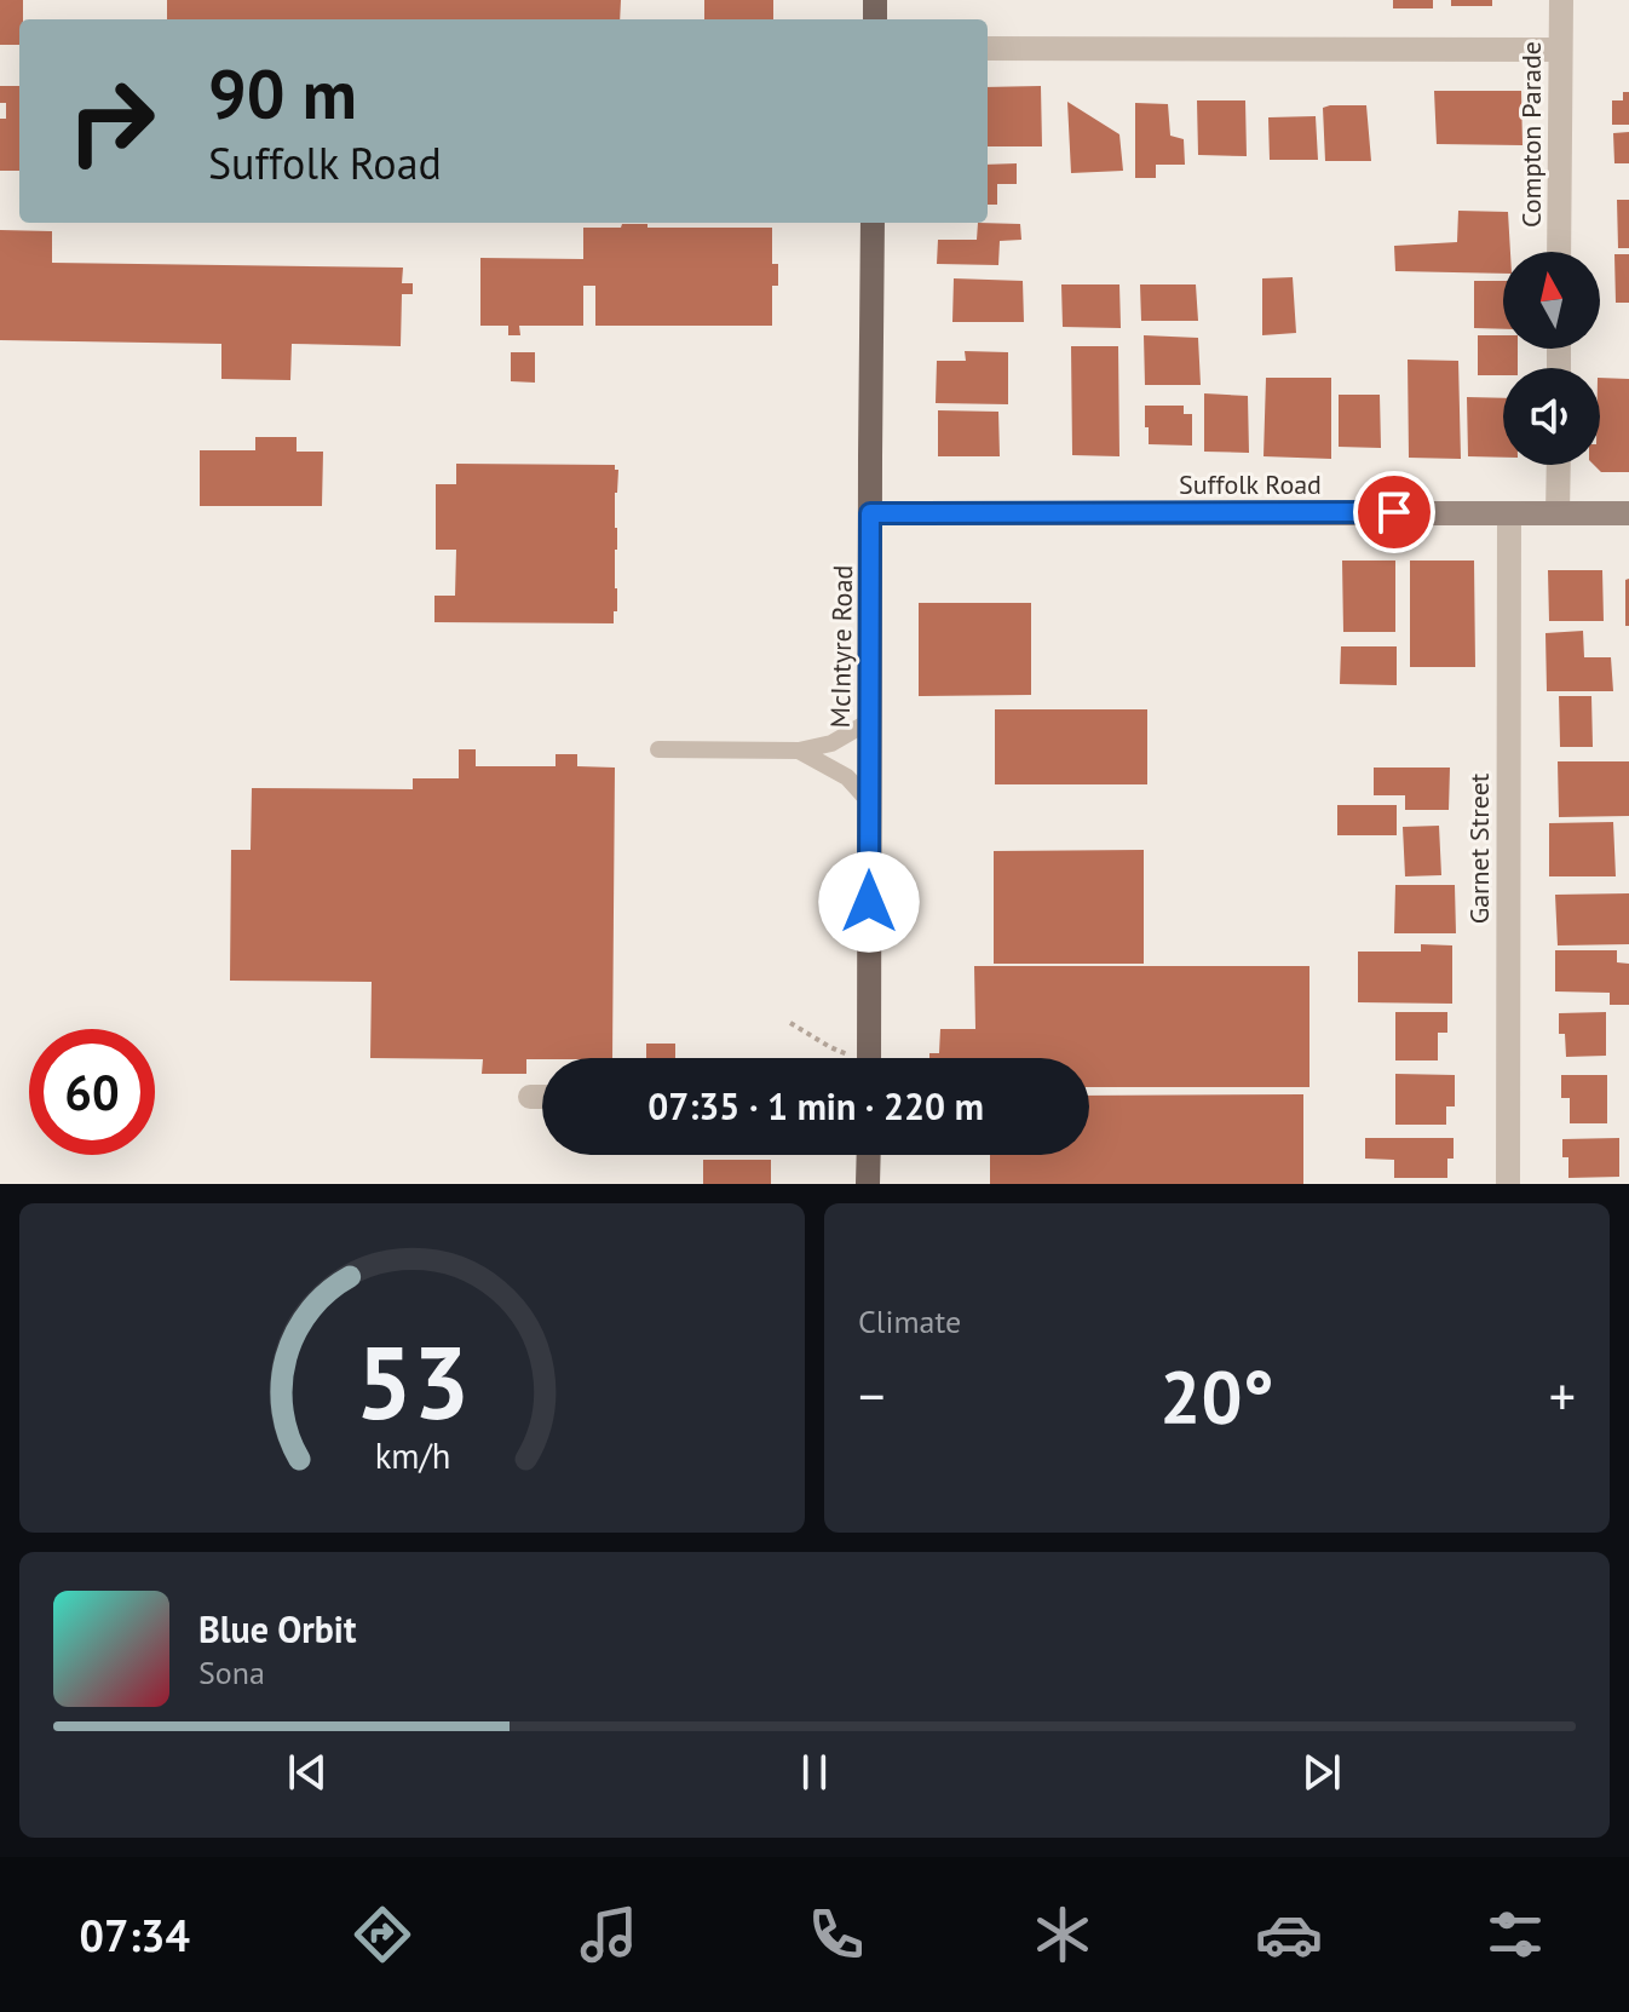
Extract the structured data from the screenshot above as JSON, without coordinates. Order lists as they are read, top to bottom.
{
  "streets": {
    "main road": ["McIntyre Road"],
    "street": ["Compton Parade", "Suffolk Road", "Garnet Street"]
  },
  "crossings": [
    ["Suffolk Road", "McIntyre Road"],
    ["Suffolk Road", "Garnet Street"]
  ],
  "north": "top",
  "page": {
    "turn": ["90 m", "Suffolk Road"],
    "limit": "60",
    "trip": "07:35 · 1 min · 220 m",
    "tile": "Climate",
    "heat": ["−", "20°", "+"],
    "song": ["Blue Orbit", "Sona"],
    "tabs": "07:34",
    "gauge": ["53", "km/h"]
  }
}
